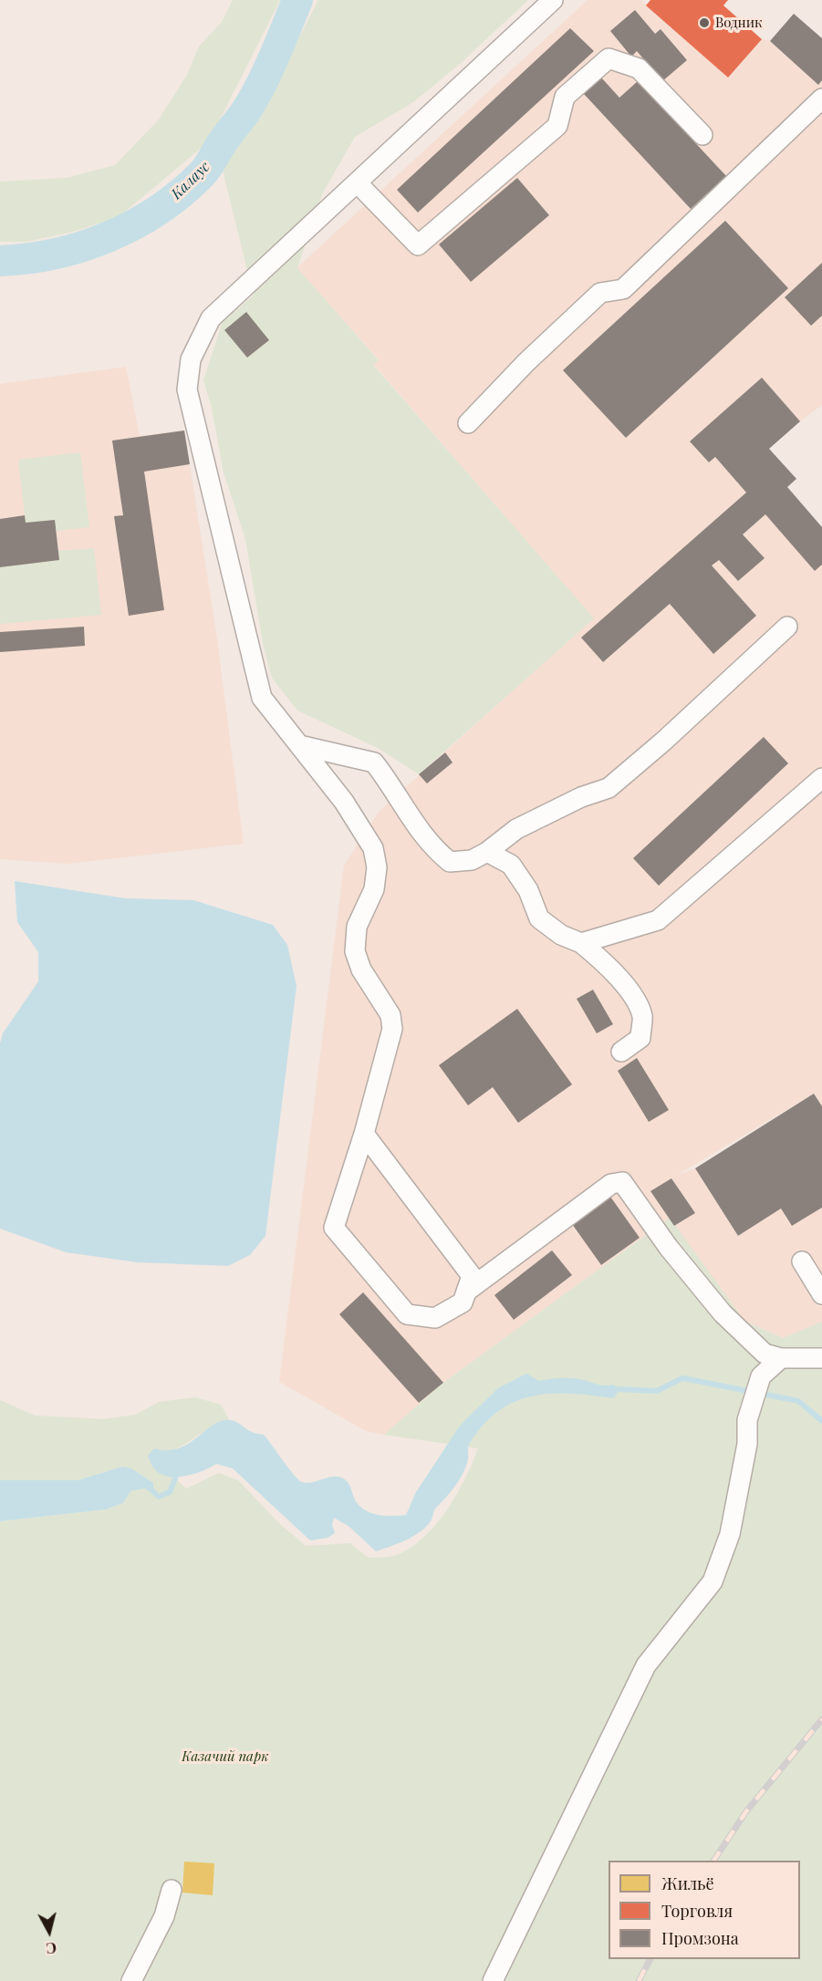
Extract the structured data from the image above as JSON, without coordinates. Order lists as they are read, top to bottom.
{
  "water": ["Калаус"],
  "parks": ["Казачий парк"],
  "places": ["Водник"],
  "legend": ["Жильё", "Торговля", "Промзона"],
  "north": "bottom"
}
